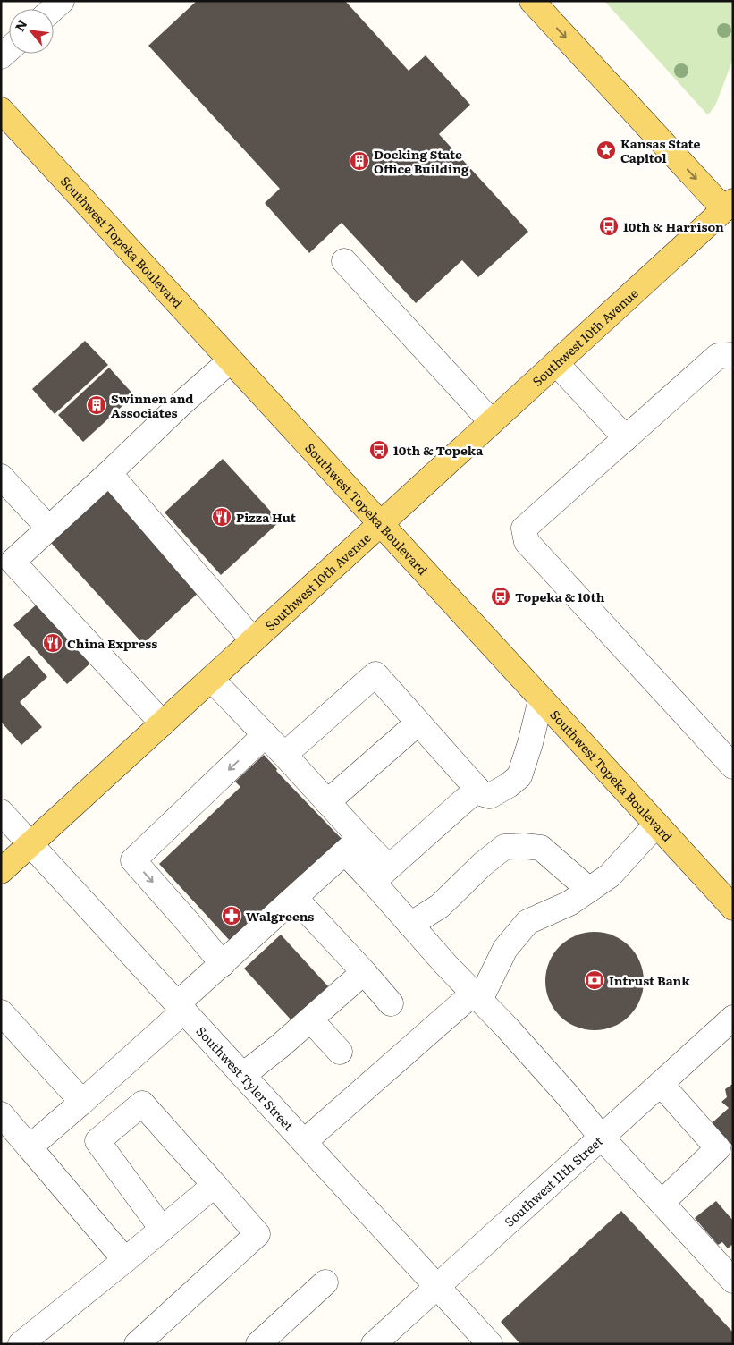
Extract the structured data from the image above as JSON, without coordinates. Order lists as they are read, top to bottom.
{
  "streets": {
    "main road": ["Southwest Topeka Boulevard", "Southwest 10th Avenue"],
    "street": ["Southwest Tyler Street", "Southwest 11th Street"]
  },
  "crossings": [
    ["Southwest Topeka Boulevard", "Southwest 10th Avenue"],
    ["Southwest 10th Avenue", "Southwest Tyler Street"],
    ["Southwest Tyler Street", "Southwest 11th Street"]
  ],
  "places": {
    "place": ["Kansas State Capitol"],
    "building": ["Docking State Office Building", "Swinnen and Associates"],
    "bus stop": ["10th & Harrison", "10th & Topeka", "Topeka & 10th"],
    "restaurant": ["Pizza Hut", "China Express"],
    "pharmacy": ["Walgreens"],
    "bank": ["Intrust Bank"]
  },
  "north": "top left"
}
